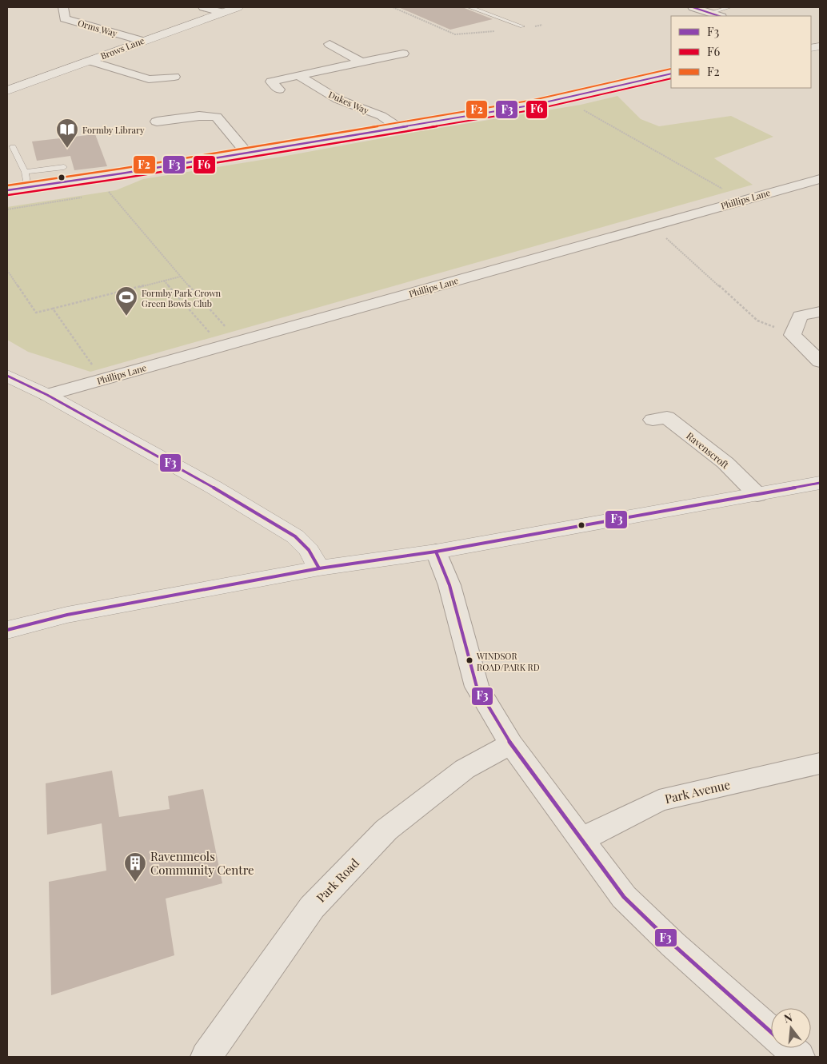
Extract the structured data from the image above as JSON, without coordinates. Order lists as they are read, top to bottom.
{
  "streets": {
    "street": [
      "Orms Way",
      "Brows Lane",
      "Dukes Way",
      "Phillips Lane",
      "Ravenscroft",
      "Park Avenue",
      "Park Road"
    ]
  },
  "crossings": [
    ["Orms Way", "Brows Lane"]
  ],
  "places": {
    "library": ["Formby Library"],
    "sports": ["Formby Park Crown Green Bowls Club"],
    "other": ["WINDSOR ROAD/PARK RD"],
    "building": ["Ravenmeols Community Centre"]
  },
  "lines": ["transit line F3", "transit line F2", "transit line F6"],
  "legend": ["F3", "F6", "F2"],
  "north": "top"
}
